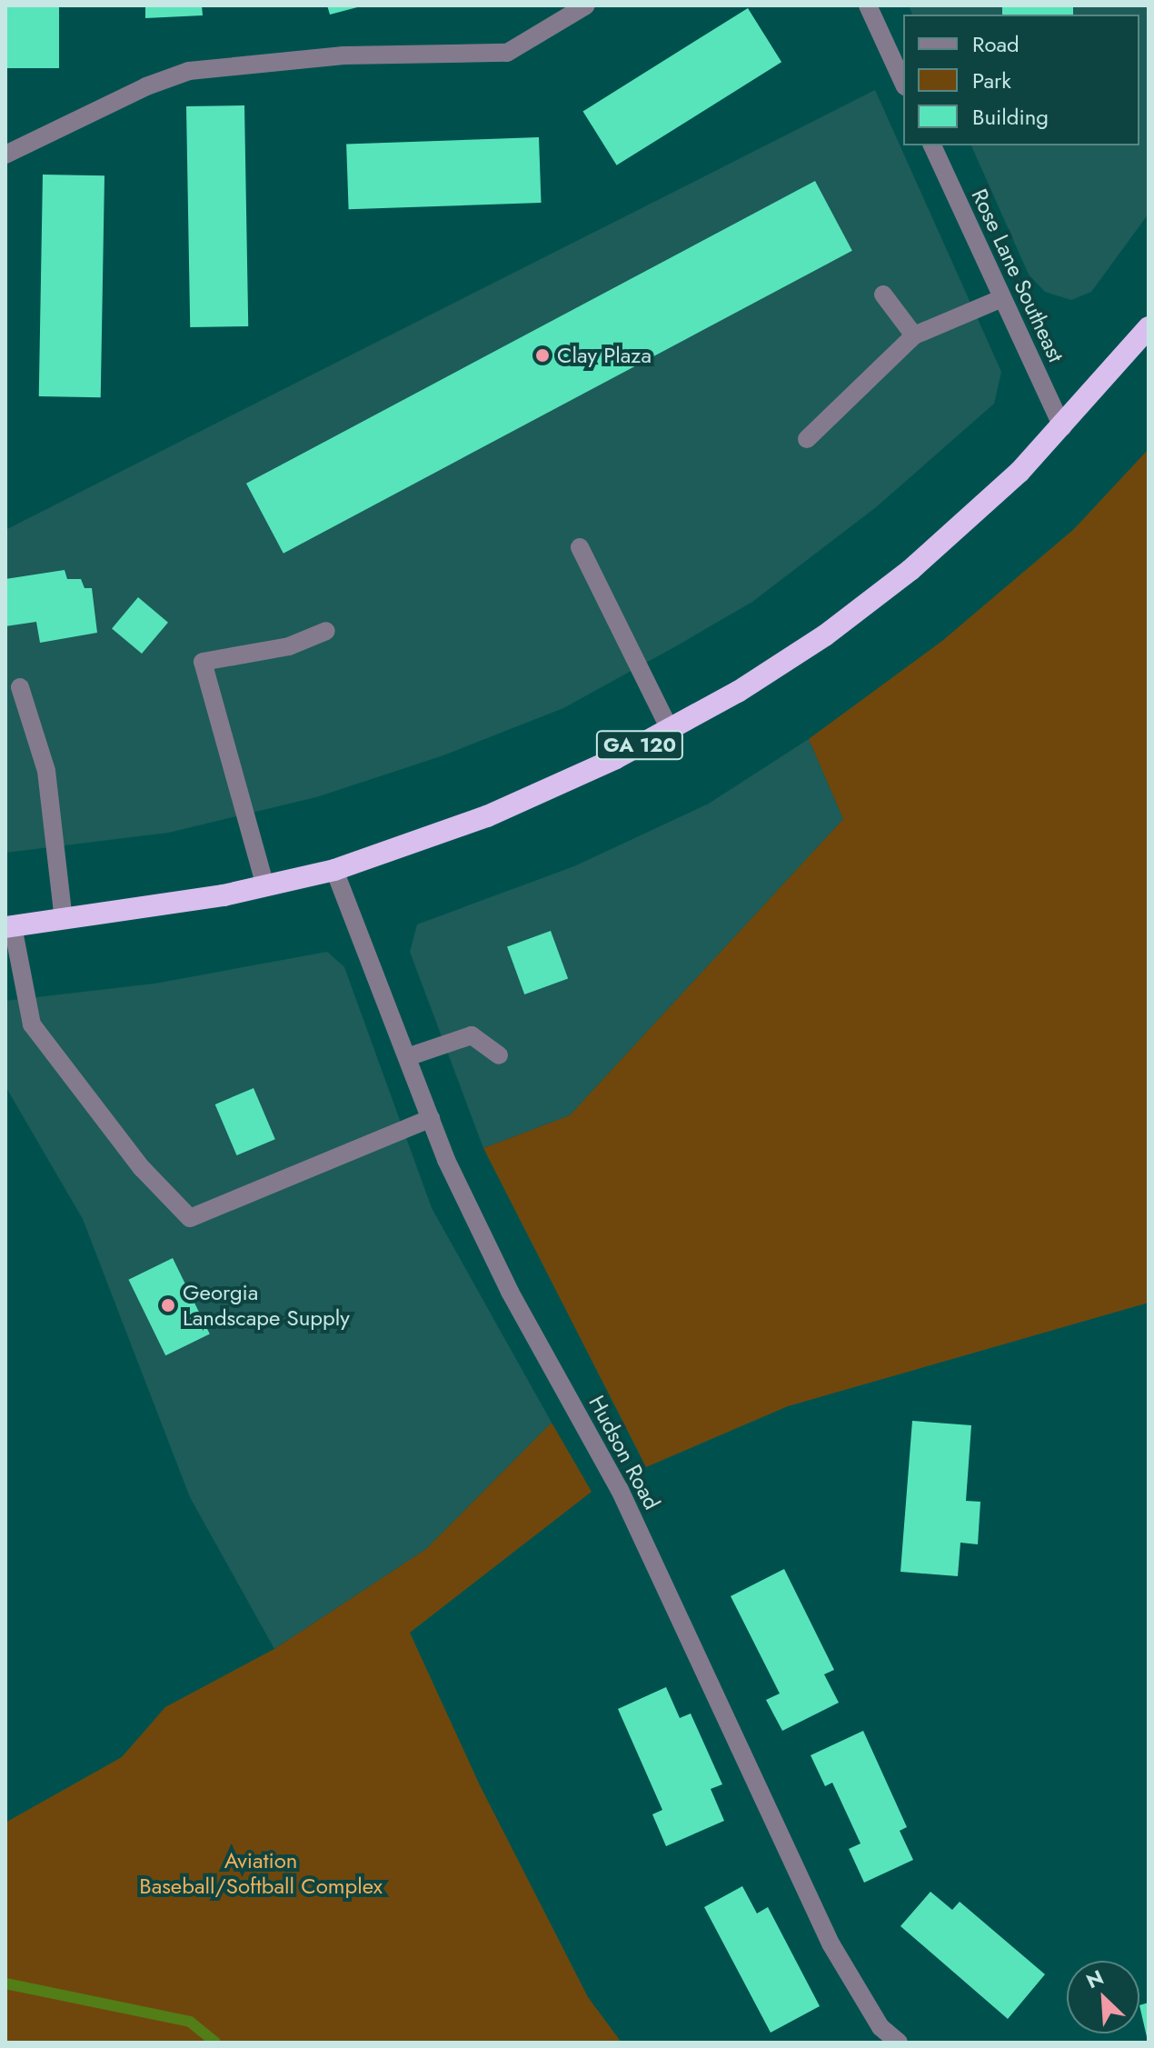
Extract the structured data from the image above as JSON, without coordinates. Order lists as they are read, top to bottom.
{
  "streets": {
    "highway": ["GA 120"],
    "street": ["Rose Lane Southeast", "Hudson Road"]
  },
  "crossings": [
    ["Rose Lane Southeast", "GA 120"],
    ["GA 120", "Hudson Road"]
  ],
  "parks": ["Aviation Baseball/Softball Complex"],
  "places": ["Clay Plaza", "Georgia Landscape Supply"],
  "legend": ["Road", "Park", "Building"],
  "north": "top left"
}
